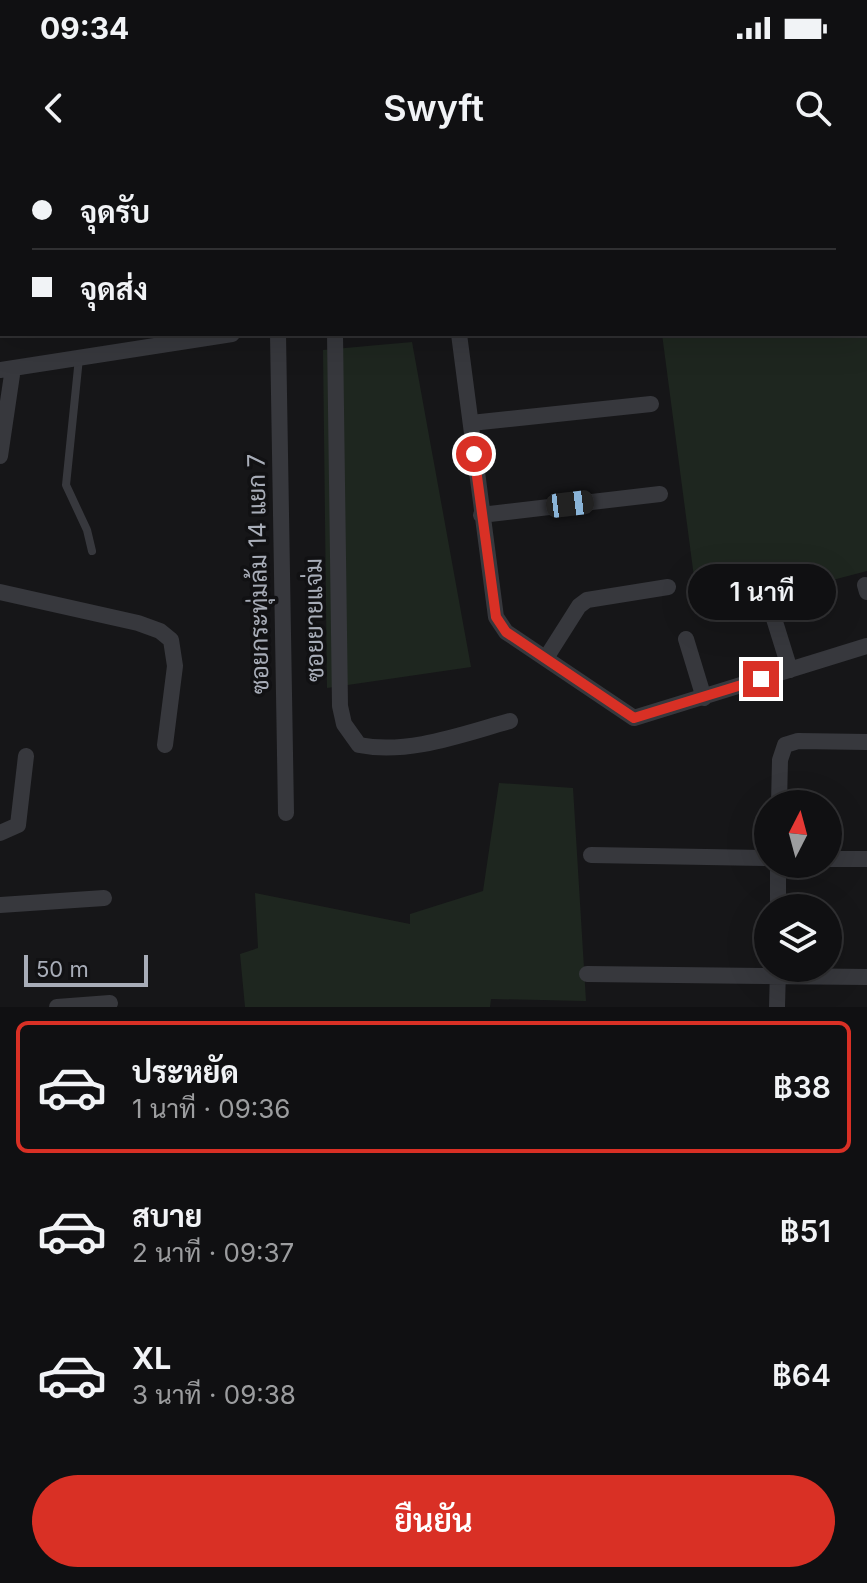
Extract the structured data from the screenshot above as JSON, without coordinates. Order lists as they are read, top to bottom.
{
  "streets": {
    "street": ["ซอยกระทุ่มล้ม 14 แยก 7", "ซอยยายแจ่ม"]
  },
  "scale_bar": "50 m",
  "north": "top",
  "page": {
    "status": "09:34",
    "header": "Swyft",
    "banner": ["จุดรับ", "จุดส่ง"],
    "bubble": "1 นาที",
    "scale": "50 m",
    "list": [
      {
        "name": "ประหยัด",
        "note": "1 นาที · 09:36",
        "value": "฿38"
      },
      {
        "name": "สบาย",
        "note": "2 นาที · 09:37",
        "value": "฿51"
      },
      {
        "name": "XL",
        "note": "3 นาที · 09:38",
        "value": "฿64"
      }
    ],
    "buttons": "ยืนยัน"
  }
}
